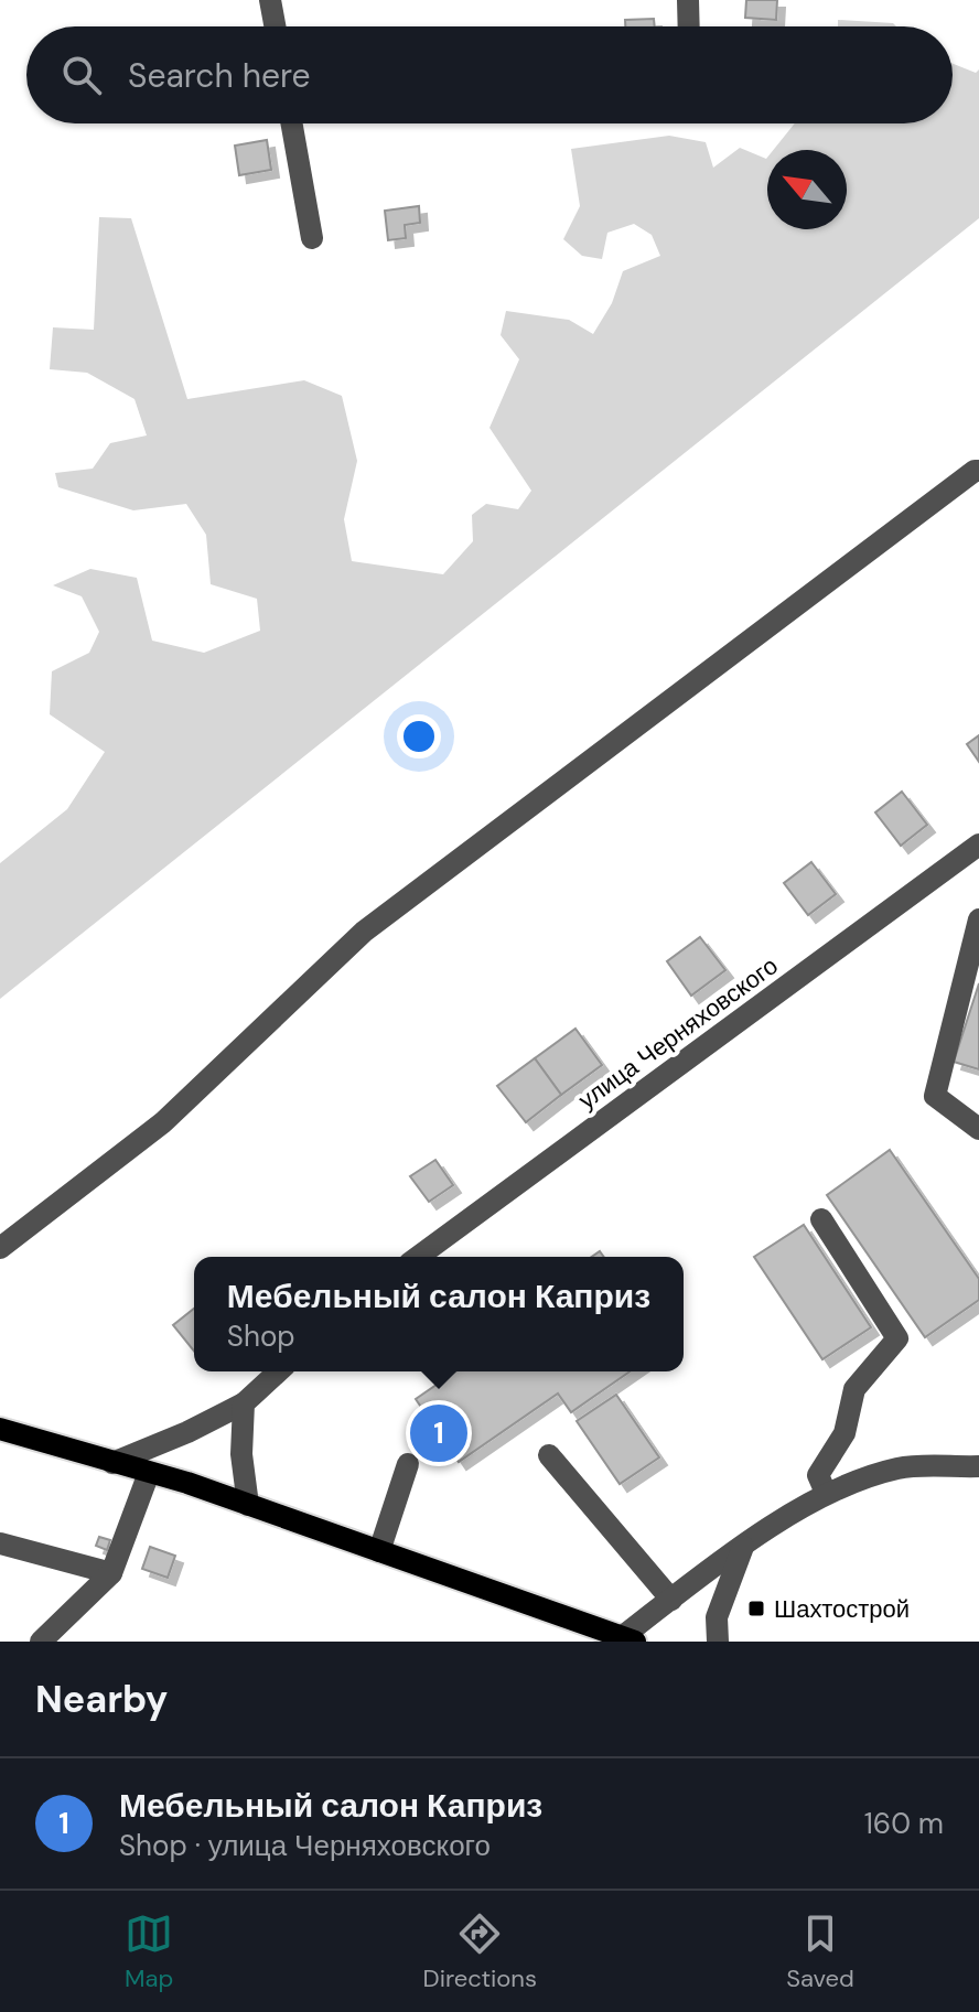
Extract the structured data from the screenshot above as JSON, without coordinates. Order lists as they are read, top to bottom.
{
  "streets": {
    "street": ["улица Черняховского"]
  },
  "places": {
    "transit": ["Шахтострой"]
  },
  "north": "top left",
  "page": {
    "search": "Search here",
    "popup": ["Мебельный салон Каприз", "Shop"],
    "pins": "1",
    "heading": "Nearby",
    "list": [
      {
        "mark": "1",
        "name": "Мебельный салон Каприз",
        "note": "Shop · улица Черняховского",
        "value": "160 m"
      }
    ],
    "nav": ["Map", "Directions", "Saved"]
  }
}
